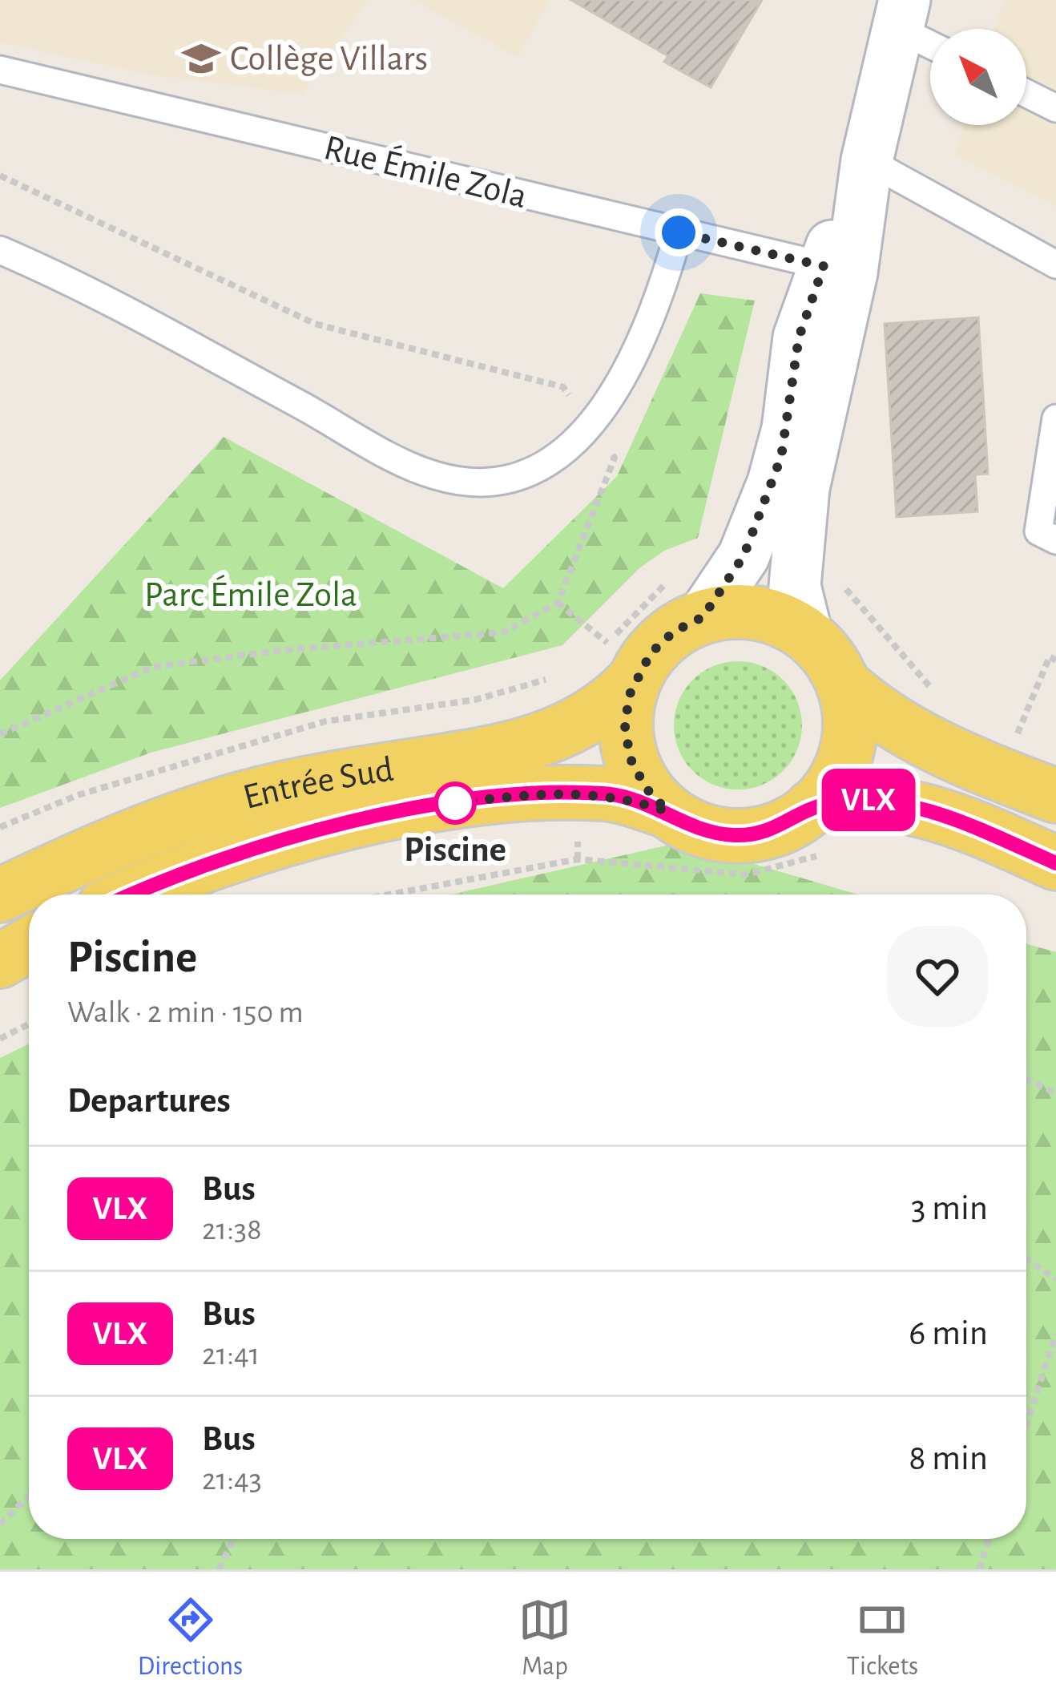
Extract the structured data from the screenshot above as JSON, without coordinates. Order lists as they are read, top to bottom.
{
  "streets": {
    "main road": ["Entrée Sud"],
    "lane": ["Rue Émile Zola"]
  },
  "parks": ["Parc Émile Zola"],
  "places": {
    "school or university": ["Collège Villars"],
    "other": ["Piscine"]
  },
  "lines": ["bus line VLX"],
  "north": "top left",
  "page": {
    "on_map": "VLX",
    "heading": [
      ["Piscine", "Walk · 2 min · 150 m"],
      "Departures"
    ],
    "list": [
      {
        "mark": "VLX",
        "name": "Bus",
        "note": "21:38",
        "value": "3 min"
      },
      {
        "mark": "VLX",
        "name": "Bus",
        "note": "21:41",
        "value": "6 min"
      },
      {
        "mark": "VLX",
        "name": "Bus",
        "note": "21:43",
        "value": "8 min"
      }
    ],
    "tabs": ["Directions", "Map", "Tickets"]
  }
}
